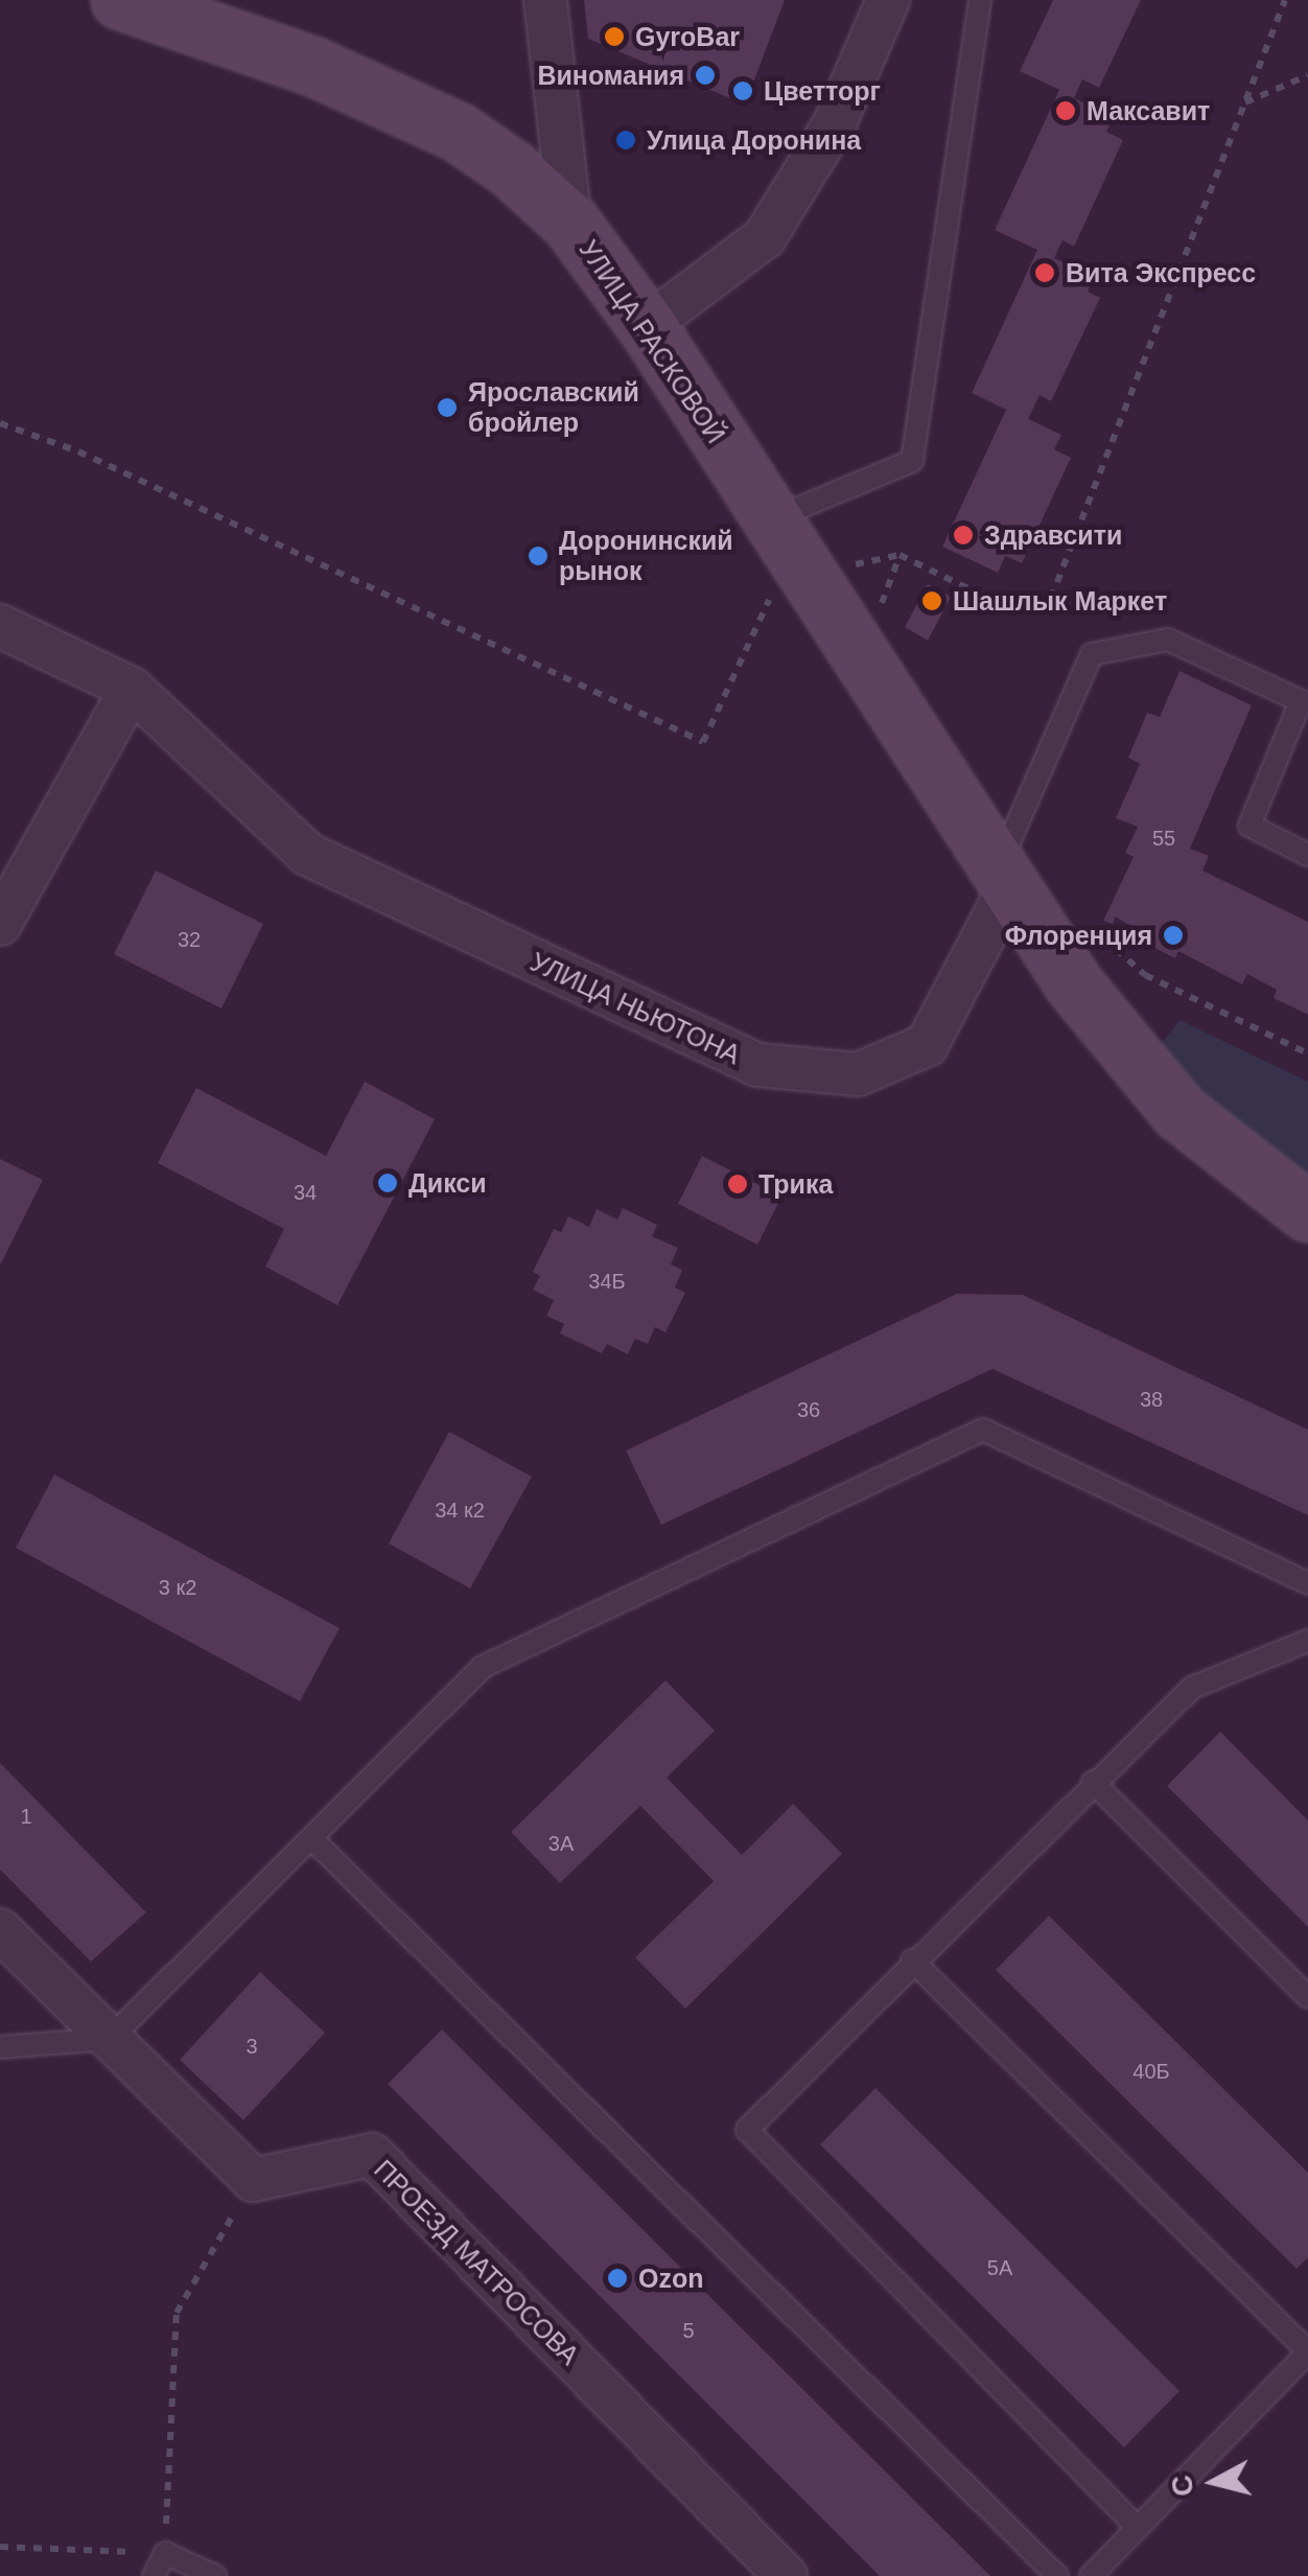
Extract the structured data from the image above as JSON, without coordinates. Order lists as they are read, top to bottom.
{
  "streets": {
    "main road": ["УЛИЦА РАСКОВОЙ"],
    "street": ["УЛИЦА НЬЮТОНА", "ПРОЕЗД МАТРОСОВА"]
  },
  "crossings": [
    ["УЛИЦА РАСКОВОЙ", "УЛИЦА НЬЮТОНА"]
  ],
  "places": [
    "GyroBar",
    "Виномания",
    "Цветторг",
    "Максавит",
    "Улица Доронина",
    "Вита Экспресс",
    "Ярославский бройлер",
    "Здравсити",
    "Доронинский рынок",
    "Шашлык Маркет",
    "Флоренция",
    "Дикси",
    "Трика",
    "Ozon"
  ],
  "house_numbers": [
    "55",
    "32",
    "34",
    "34Б",
    "38",
    "36",
    "34 к2",
    "3 к2",
    "1",
    "3А",
    "3",
    "40Б",
    "5А",
    "5"
  ],
  "north": "left"
}
